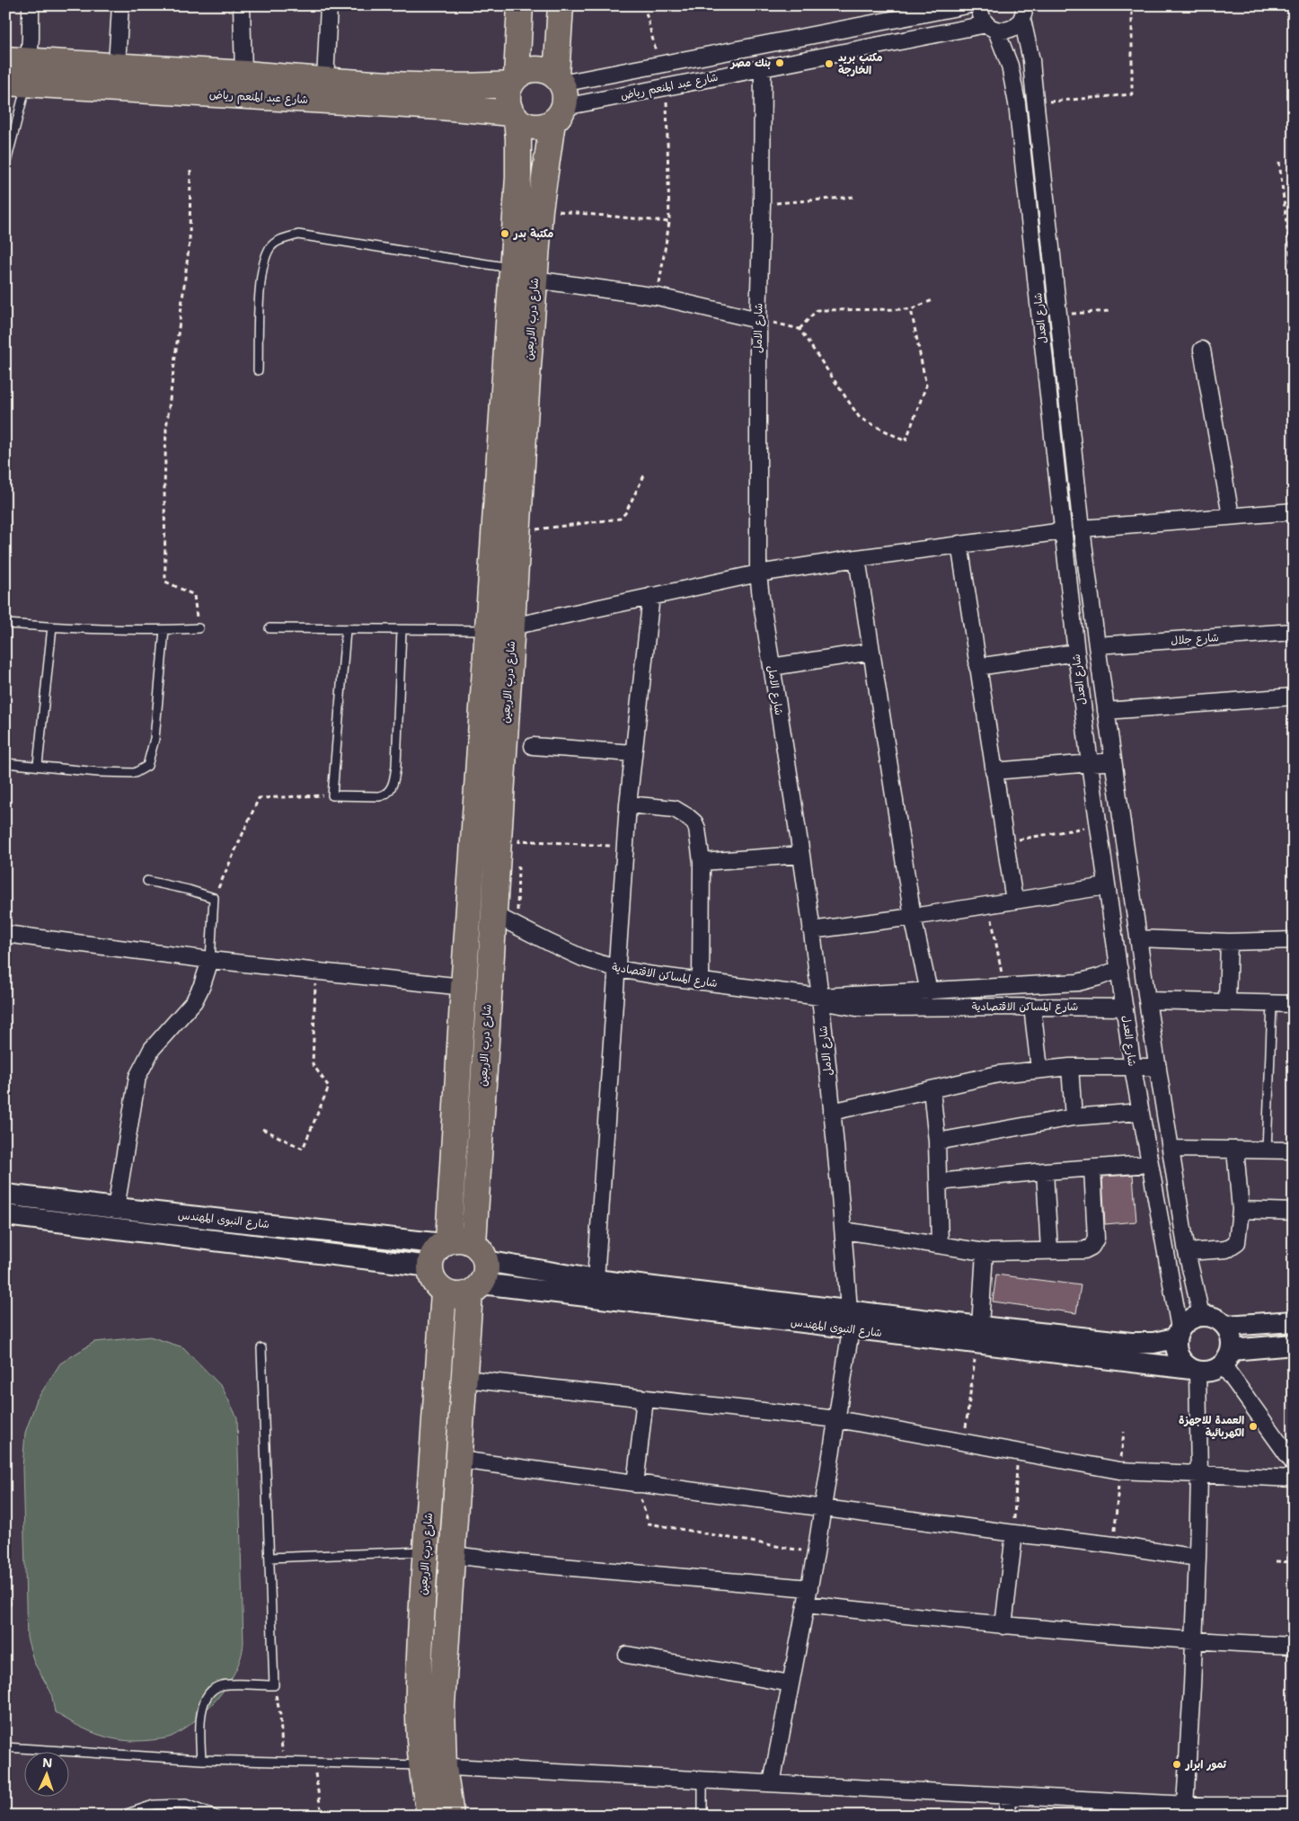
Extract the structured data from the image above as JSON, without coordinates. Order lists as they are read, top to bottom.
{
  "streets": {
    "highway": ["شارع عبد المنعم رياض", "شارع درب الاربعين"],
    "street": [
      "شارع العدل",
      "شارع الامل",
      "شارع جلال",
      "شارع المساكن الاقتصادية",
      "شارع النبوى المهندس"
    ]
  },
  "crossings": [
    ["شارع عبد المنعم رياض", "شارع العدل"],
    ["شارع عبد المنعم رياض", "شارع درب الاربعين"],
    ["شارع عبد المنعم رياض", "شارع الامل"],
    ["شارع العدل", "شارع جلال"],
    ["شارع العدل", "شارع المساكن الاقتصادية"],
    ["شارع العدل", "شارع النبوى المهندس"],
    ["شارع درب الاربعين", "شارع المساكن الاقتصادية"],
    ["شارع درب الاربعين", "شارع النبوى المهندس"],
    ["شارع الامل", "شارع المساكن الاقتصادية"],
    ["شارع الامل", "شارع النبوى المهندس"]
  ],
  "places": [
    "بنك مصر",
    "مكتب بريد الخارجة",
    "مكتبة بدر",
    "العمدة للاجهزة الكهربائية",
    "تمور ابرار"
  ],
  "north": "top"
}
